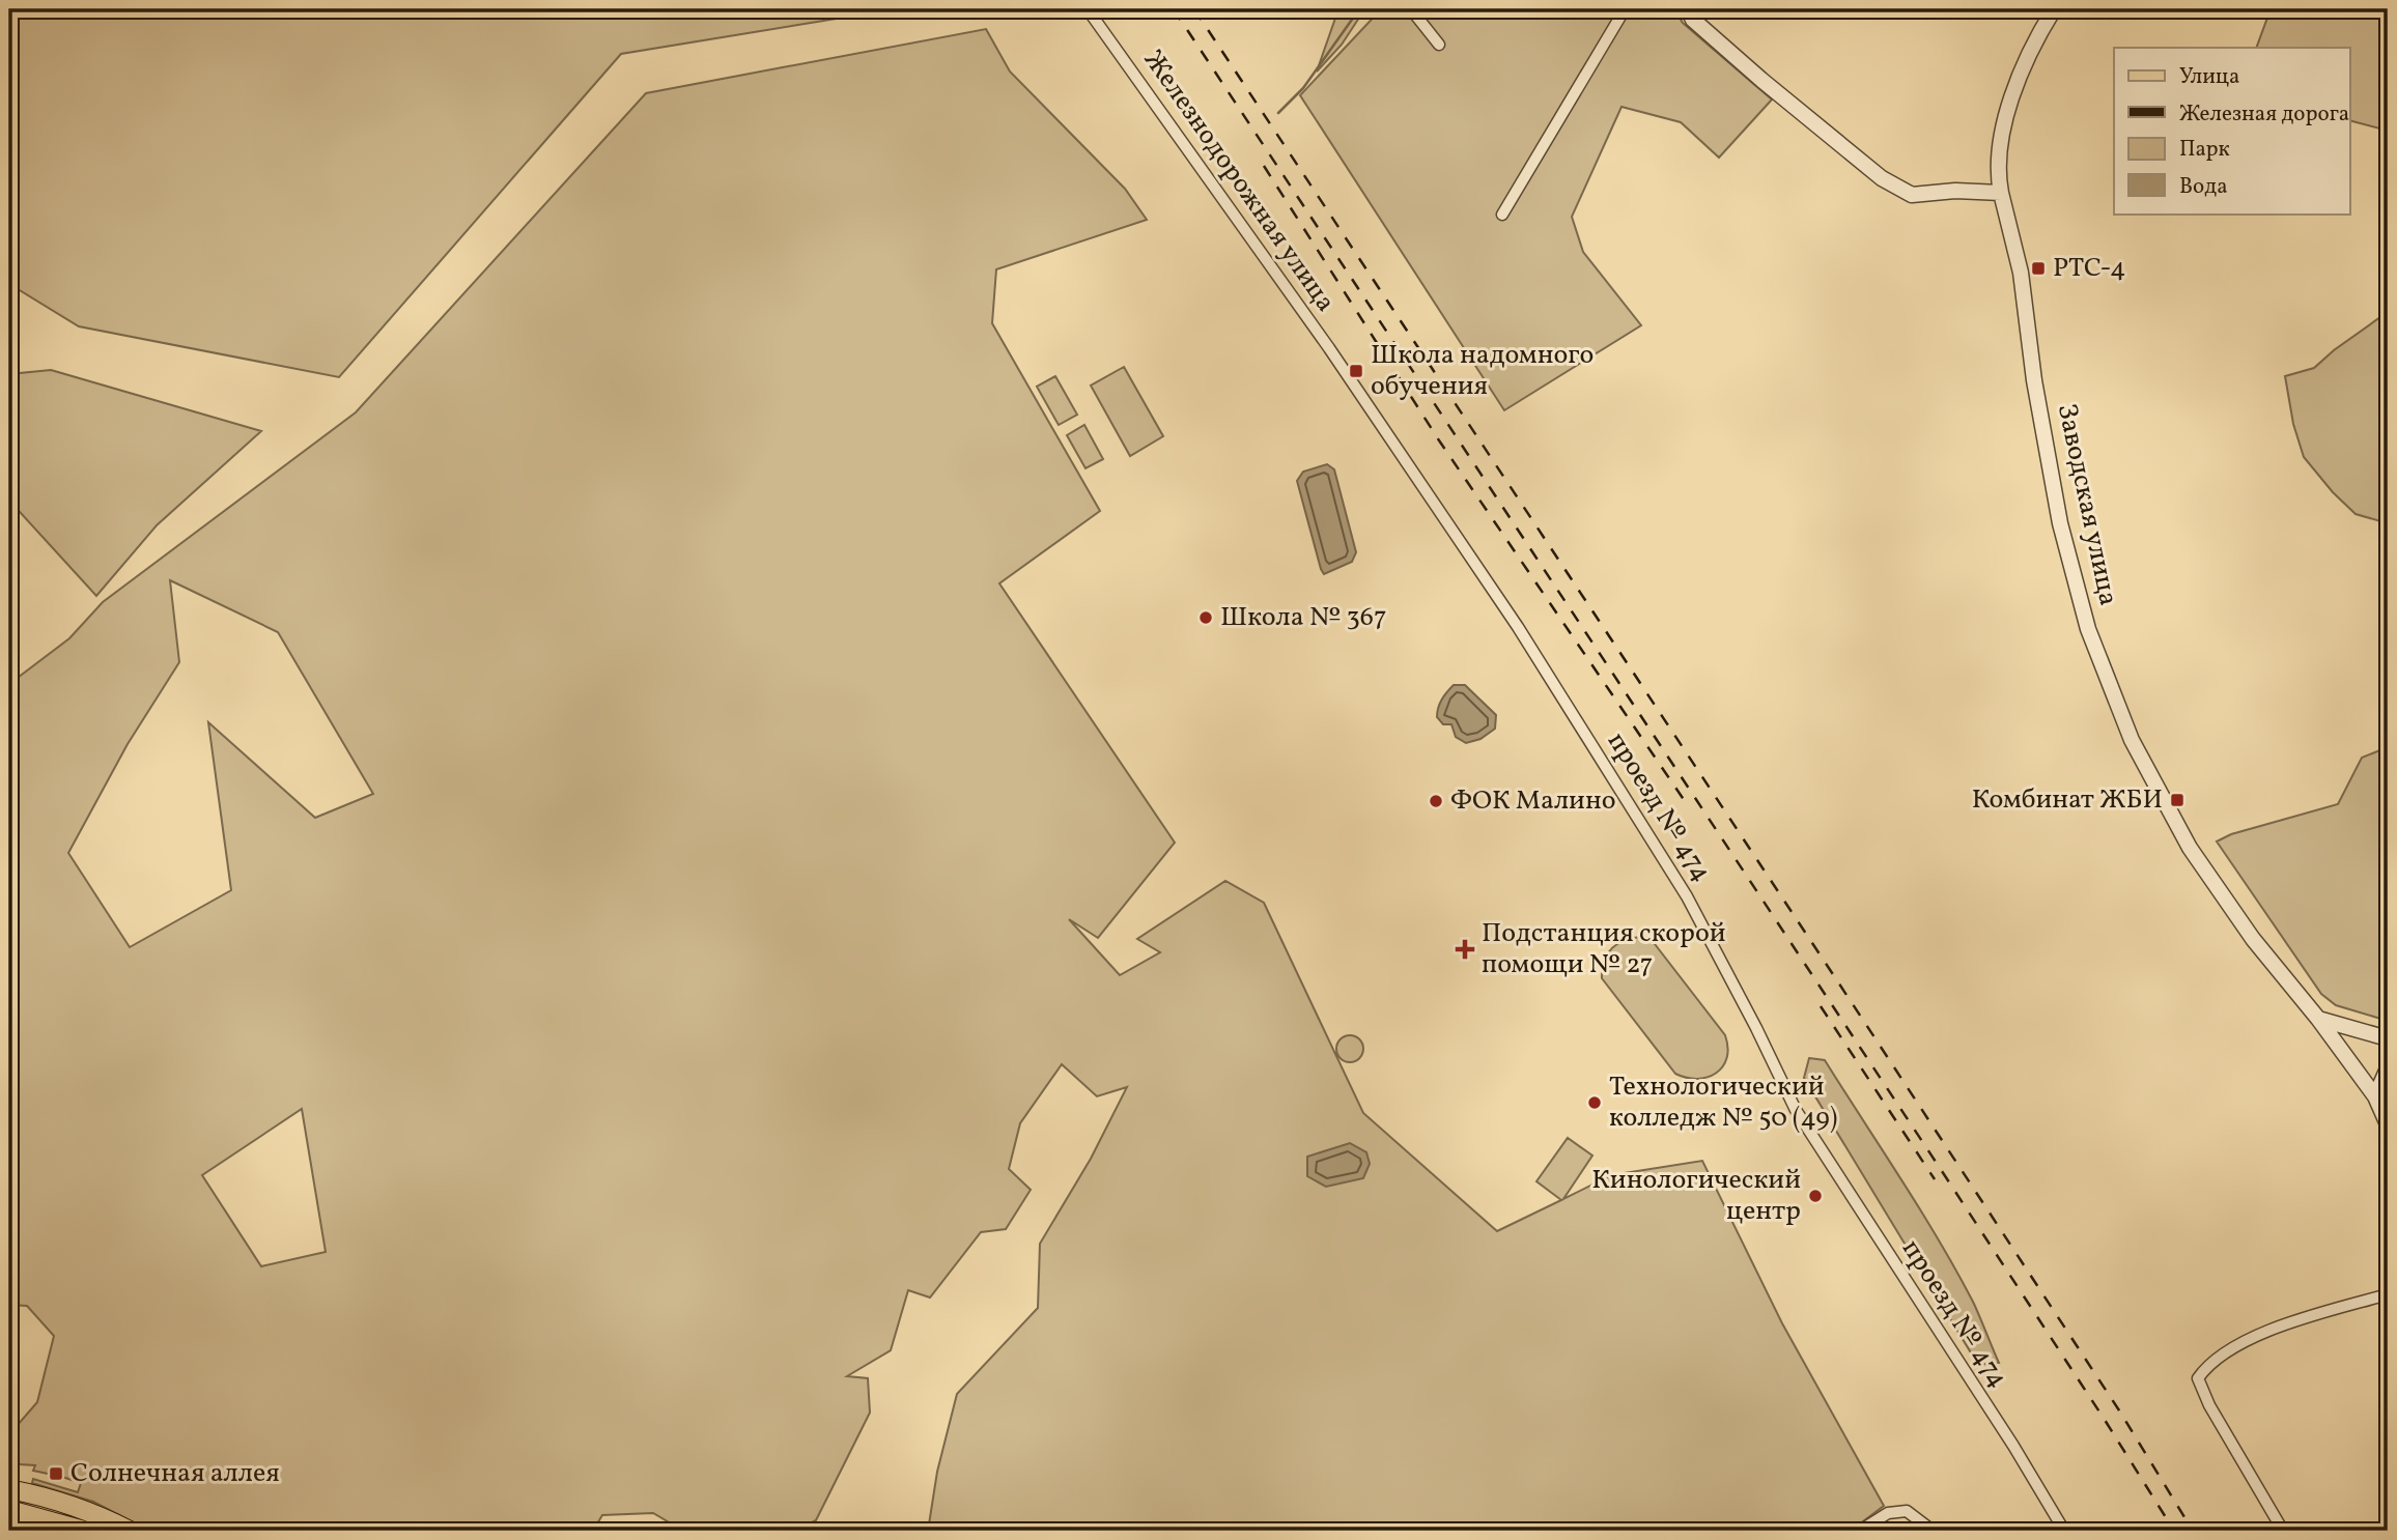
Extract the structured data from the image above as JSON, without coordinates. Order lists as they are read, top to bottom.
{
  "streets": {
    "street": ["Железнодорожная улица", "Заводская улица", "проезд № 474"]
  },
  "crossings": [
    ["Железнодорожная улица", "проезд № 474"]
  ],
  "places": {
    "transit": [
      "РТС-4",
      "Школа надомного обучения",
      "Комбинат ЖБИ",
      "Солнечная аллея"
    ],
    "other": [
      "Школа № 367",
      "ФОК Малино",
      "Технологический колледж № 50 (49)",
      "Кинологический центр"
    ],
    "health": ["Подстанция скорой помощи № 27"]
  },
  "legend": [
    "Улица",
    "Железная дорога",
    "Парк",
    "Вода"
  ]
}
